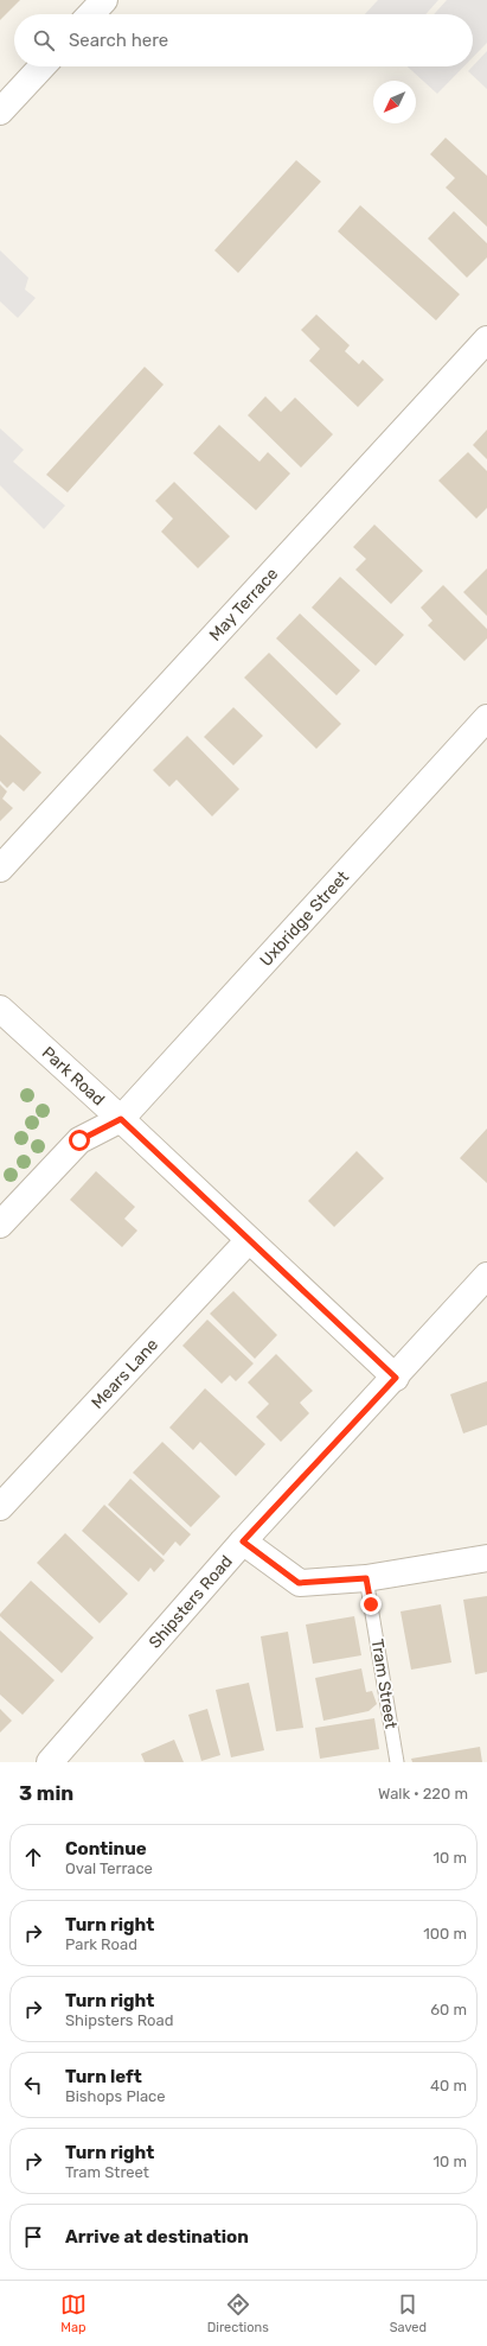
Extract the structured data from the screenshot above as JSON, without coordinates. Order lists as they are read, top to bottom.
{
  "streets": {
    "street": [
      "May Terrace",
      "Uxbridge Street",
      "Park Road",
      "Mears Lane",
      "Shipsters Road"
    ],
    "lane": ["Tram Street"]
  },
  "crossings": [
    ["Uxbridge Street", "Park Road"],
    ["Park Road", "Mears Lane"],
    ["Park Road", "Shipsters Road"]
  ],
  "north": "bottom left",
  "page": {
    "search": "Search here",
    "heading": ["3 min", "Walk · 220 m"],
    "list": [
      ["Continue", "Oval Terrace", "10 m"],
      ["Turn right", "Park Road", "100 m"],
      ["Turn right", "Shipsters Road", "60 m"],
      ["Turn left", "Bishops Place", "40 m"],
      ["Turn right", "Tram Street", "10 m"],
      "Arrive at destination"
    ],
    "nav": ["Map", "Directions", "Saved"]
  }
}
